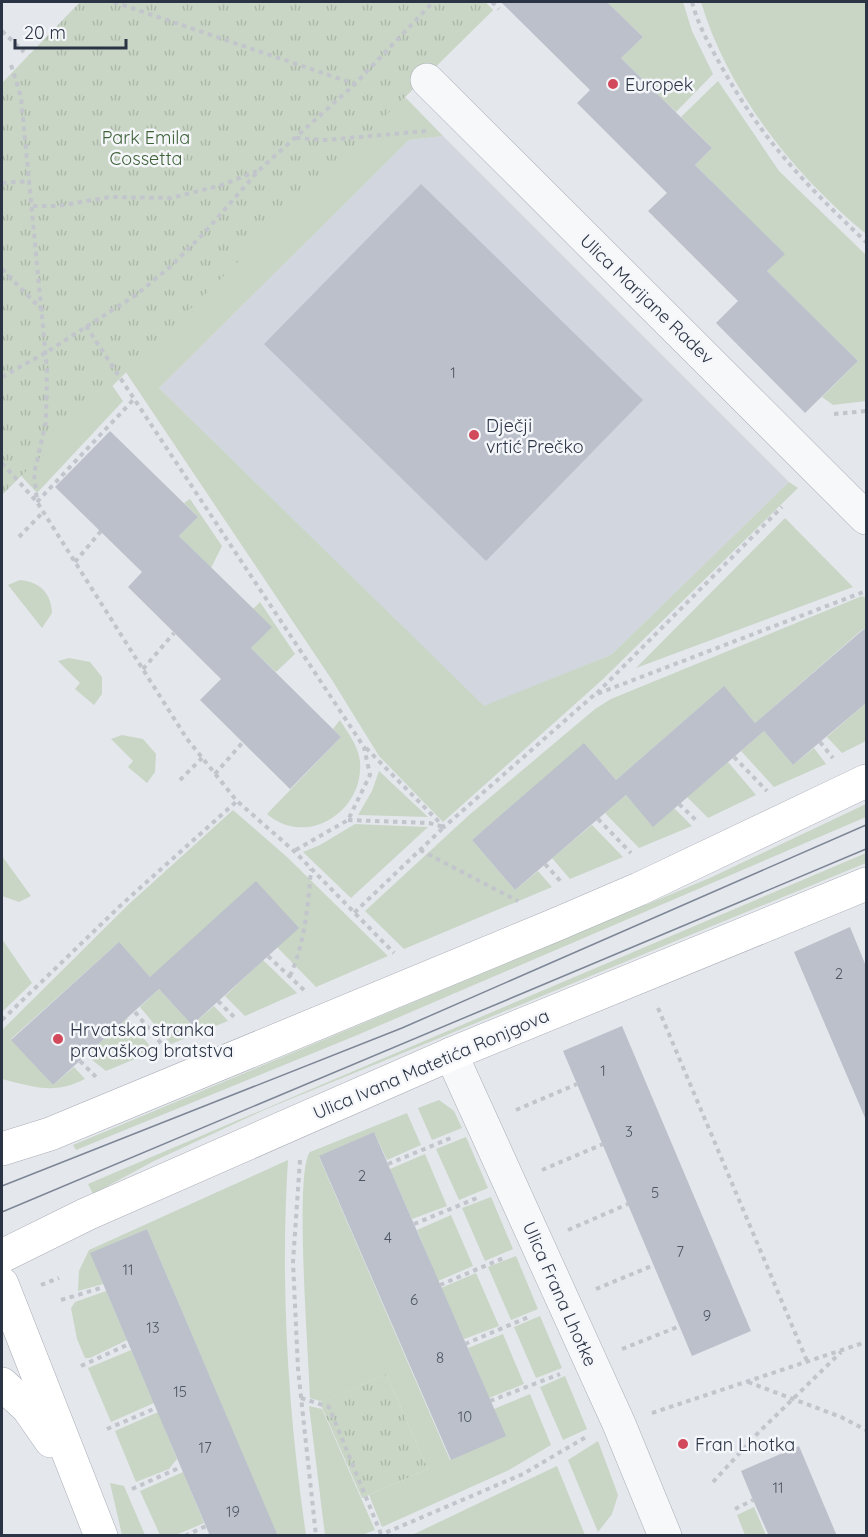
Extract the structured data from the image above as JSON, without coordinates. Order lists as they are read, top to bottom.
{
  "streets": {
    "street": ["Ulica Marijane Radev", "Ulica Ivana Matetića Ronjgova", "Ulica Frana Lhotke"]
  },
  "crossings": [
    ["Ulica Ivana Matetića Ronjgova", "Ulica Frana Lhotke"]
  ],
  "parks": ["Park Emila Cossetta"],
  "places": [
    "Europek",
    "Dječji vrtić Prečko",
    "Hrvatska stranka pravaškog bratstva",
    "Fran Lhotka"
  ],
  "house_numbers": [
    "1",
    "2",
    "1",
    "3",
    "2",
    "5",
    "4",
    "7",
    "11",
    "6",
    "9",
    "13",
    "8",
    "15",
    "10",
    "17",
    "11",
    "19"
  ],
  "scale_bar": "20 m"
}
